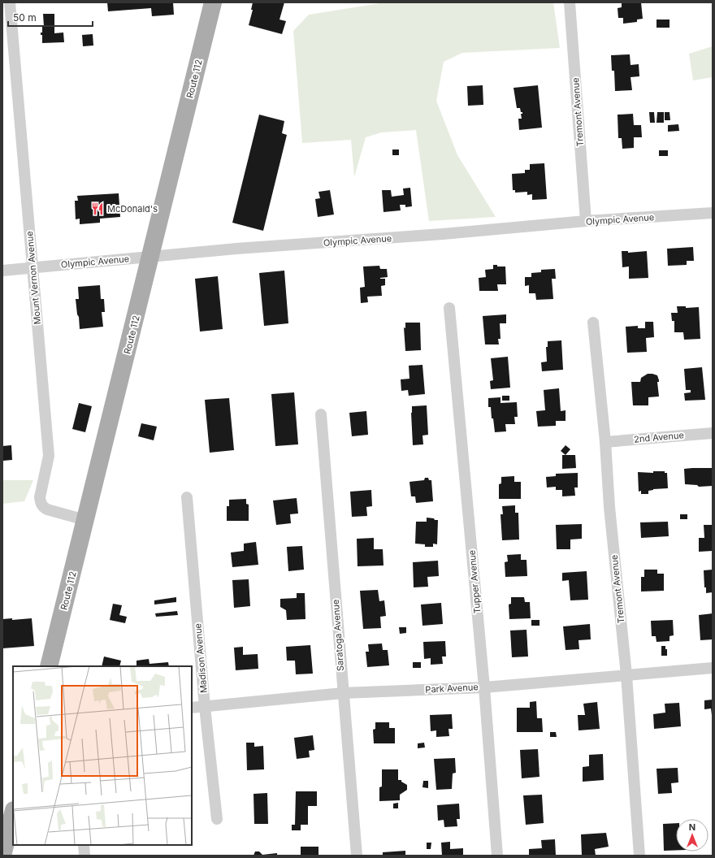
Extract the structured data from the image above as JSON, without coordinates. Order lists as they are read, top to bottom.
{
  "streets": {
    "main road": ["Route 112"],
    "street": [
      "Tremont Avenue",
      "Olympic Avenue",
      "Mount Vernon Avenue",
      "2nd Avenue",
      "Tupper Avenue",
      "Saratoga Avenue",
      "Madison Avenue",
      "Park Avenue"
    ]
  },
  "crossings": [
    ["Route 112", "Olympic Avenue"],
    ["Route 112", "Mount Vernon Avenue"],
    ["Tremont Avenue", "Olympic Avenue"],
    ["Tremont Avenue", "2nd Avenue"],
    ["Tremont Avenue", "Park Avenue"],
    ["Olympic Avenue", "Mount Vernon Avenue"],
    ["Tupper Avenue", "Park Avenue"],
    ["Saratoga Avenue", "Park Avenue"],
    ["Madison Avenue", "Park Avenue"]
  ],
  "places": {
    "restaurant": ["McDonald's"]
  },
  "scale_bar": "50 m",
  "north": "top"
}
